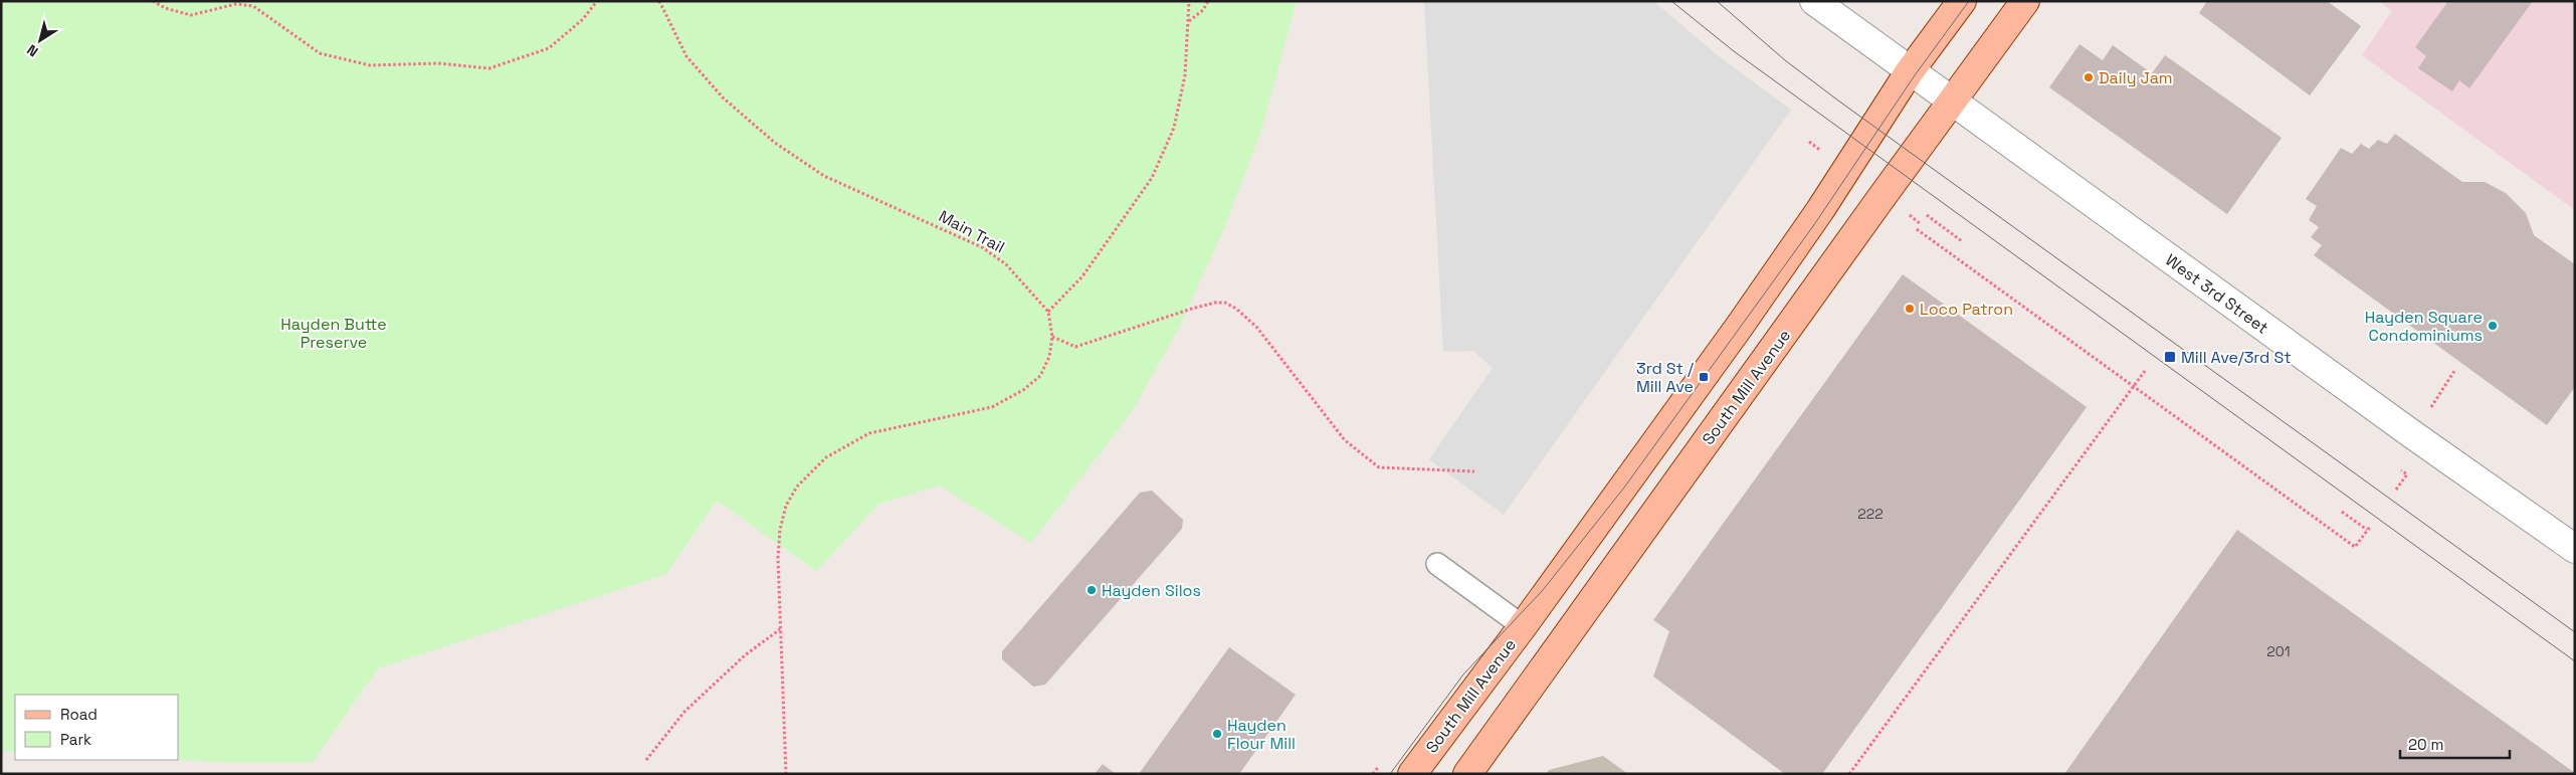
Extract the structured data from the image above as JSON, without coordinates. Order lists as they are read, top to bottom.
{
  "streets": {
    "main road": ["South Mill Avenue"],
    "street": ["West 3rd Street"],
    "path": ["Main Trail"]
  },
  "crossings": [
    ["West 3rd Street", "South Mill Avenue"]
  ],
  "parks": ["Hayden Butte Preserve"],
  "places": {
    "other": [
      "Daily Jam",
      "Loco Patron",
      "Hayden Square Condominiums",
      "Hayden Silos",
      "Hayden Flour Mill"
    ],
    "transit": ["Mill Ave/3rd St", "3rd St / Mill Ave"]
  },
  "house_numbers": ["222", "201"],
  "legend": ["Road", "Park"],
  "scale_bar": "20 m",
  "north": "bottom left"
}
